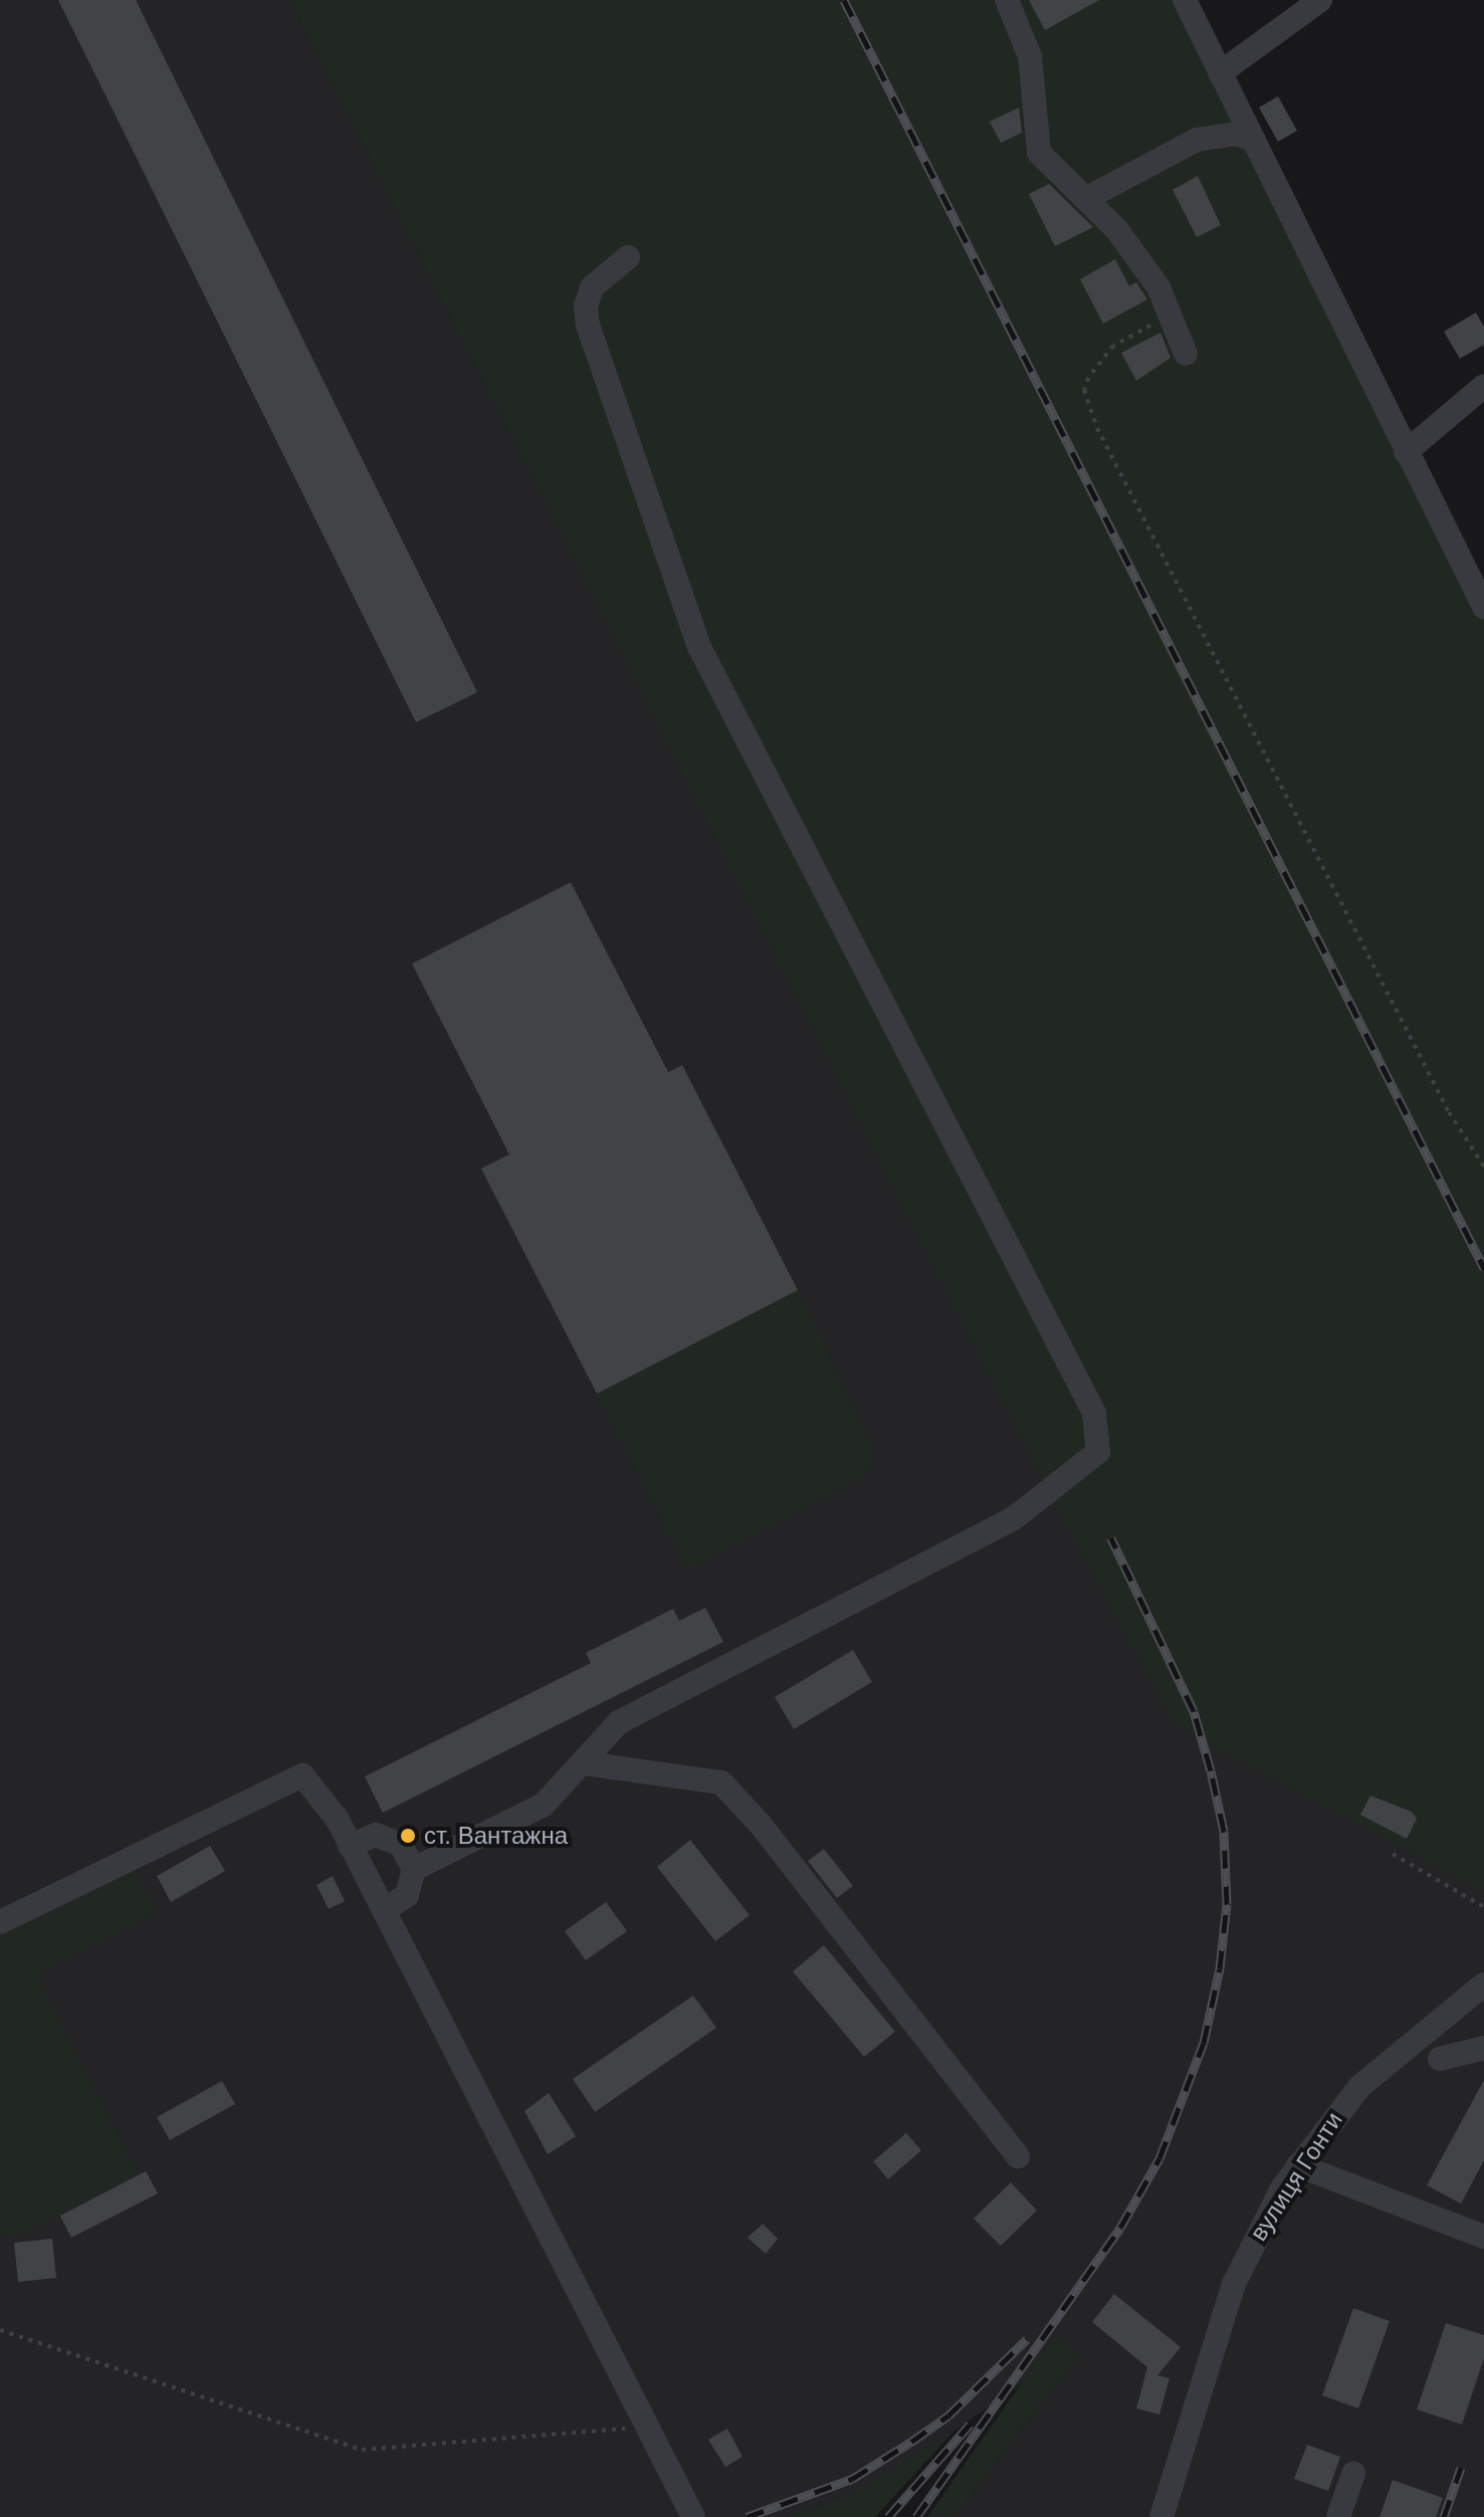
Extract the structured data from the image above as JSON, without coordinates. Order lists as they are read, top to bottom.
{
  "streets": {
    "street": ["вулиця Гонти"]
  },
  "places": ["ст. Вантажна"]
}
